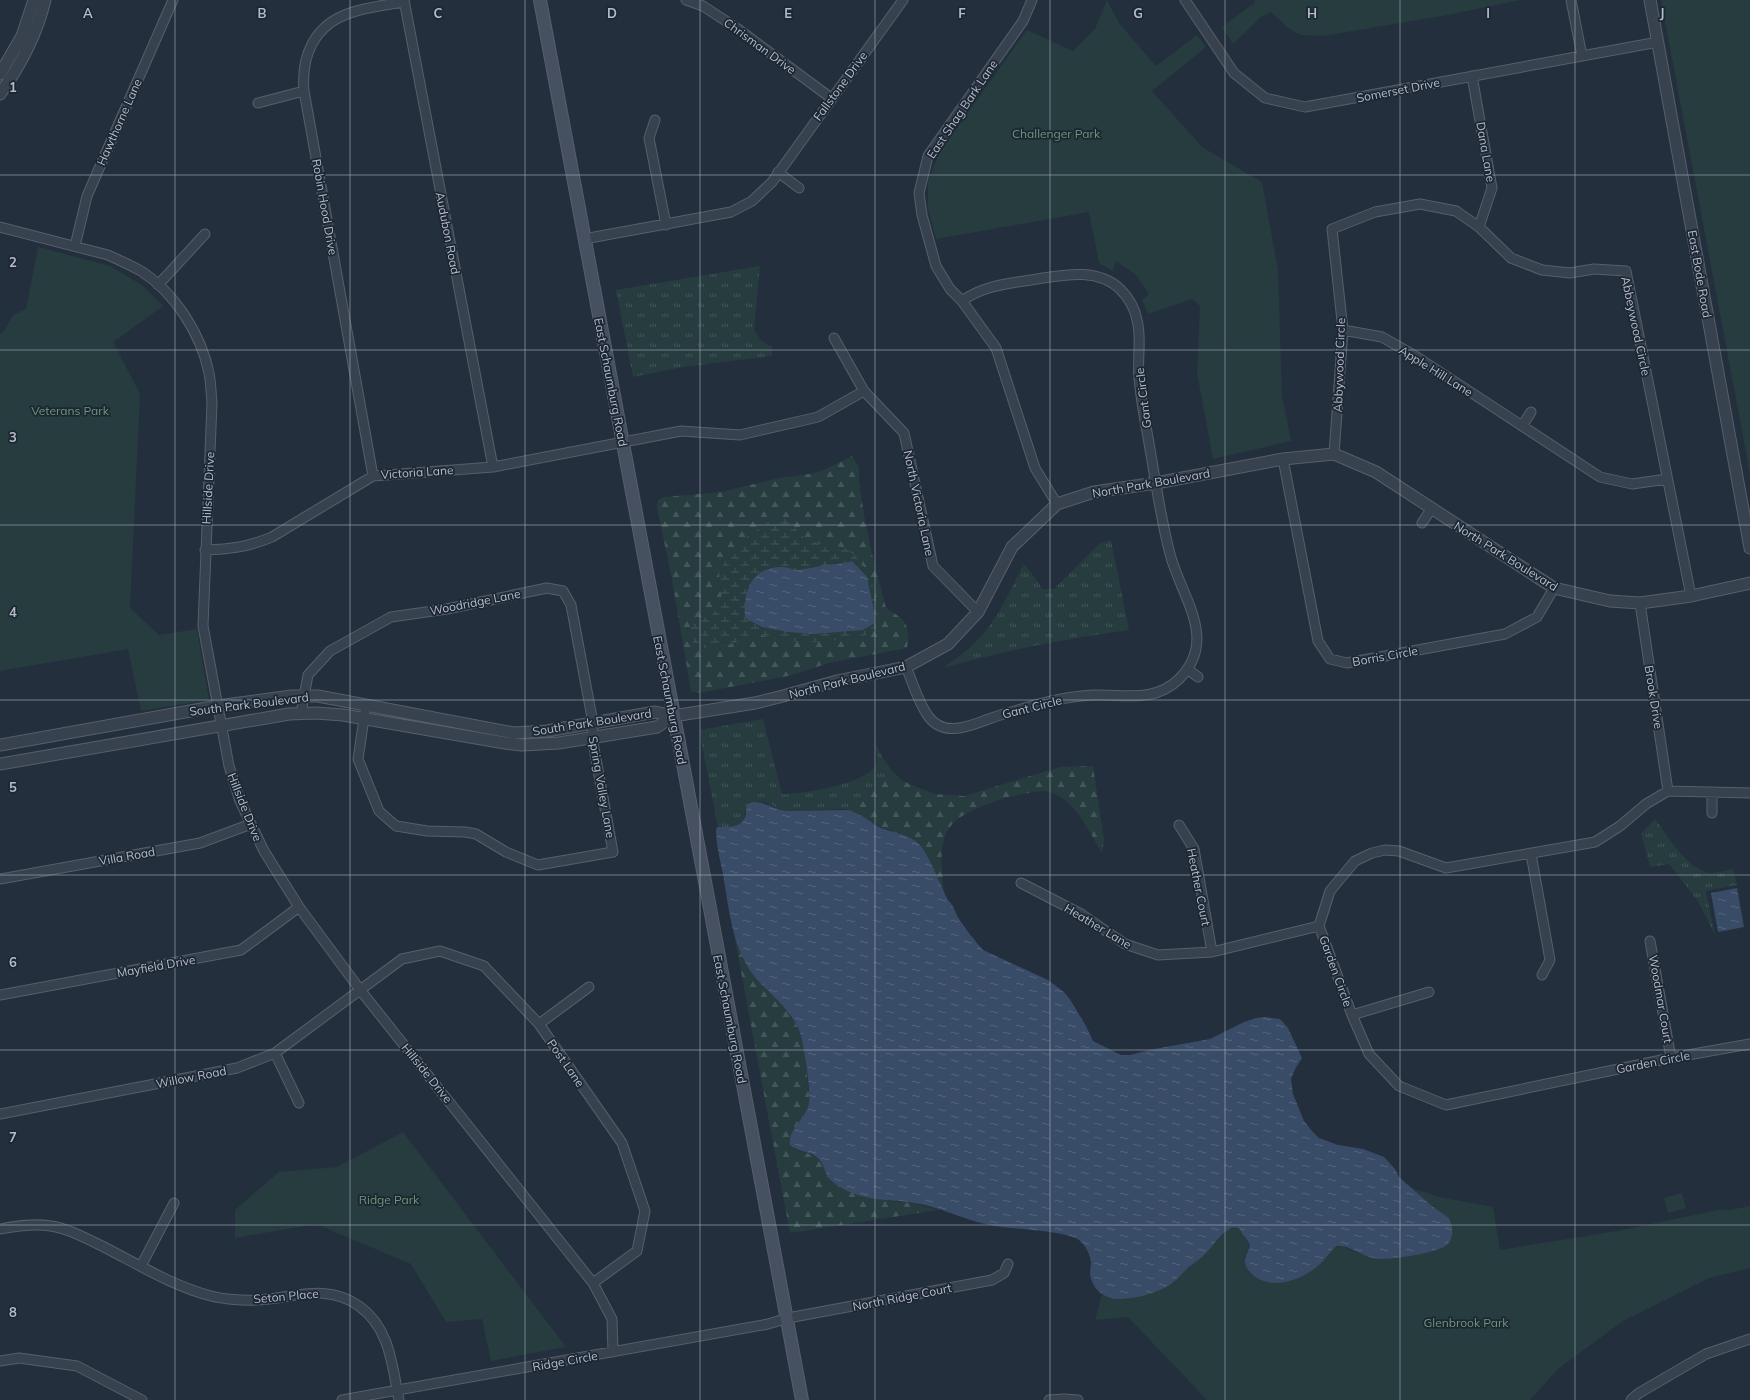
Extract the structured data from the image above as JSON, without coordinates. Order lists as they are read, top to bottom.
{
  "streets": {
    "main road": ["East Schaumburg Road"],
    "street": [
      "Chrisman Drive",
      "Fallstone Drive",
      "Somerset Drive",
      "East Shag Bark Lane",
      "Hawthorne Lane",
      "Dana Lane",
      "Robin Hood Drive",
      "Audubon Road",
      "East Bode Road",
      "Abbeywood Circle",
      "Abbywood Circle",
      "Apple Hill Lane",
      "Gant Circle",
      "Victoria Lane",
      "North Park Boulevard",
      "Hillside Drive",
      "North Victoria Lane",
      "Woodridge Lane",
      "Borris Circle",
      "Brook Drive",
      "South Park Boulevard",
      "Spring Valley Lane",
      "Villa Road",
      "Heather Court",
      "Heather Lane",
      "Mayfield Drive",
      "Garden Circle",
      "Woodmar Court",
      "Post Lane",
      "Willow Road",
      "Seton Place",
      "North Ridge Court",
      "Ridge Circle"
    ]
  },
  "crossings": [
    ["Chrisman Drive", "Fallstone Drive"],
    ["Fallstone Drive", "East Schaumburg Road"],
    ["Somerset Drive", "Dana Lane"],
    ["Somerset Drive", "East Bode Road"],
    ["East Shag Bark Lane", "Gant Circle"],
    ["East Shag Bark Lane", "North Park Boulevard"],
    ["Hawthorne Lane", "Hillside Drive"],
    ["Dana Lane", "Abbeywood Circle"],
    ["Robin Hood Drive", "Audubon Road"],
    ["Robin Hood Drive", "Victoria Lane"],
    ["Audubon Road", "Victoria Lane"],
    ["Abbeywood Circle", "Abbywood Circle"],
    ["Abbeywood Circle", "Apple Hill Lane"],
    ["Abbeywood Circle", "North Park Boulevard"],
    ["Abbywood Circle", "Apple Hill Lane"],
    ["Abbywood Circle", "North Park Boulevard"],
    ["East Schaumburg Road", "Victoria Lane"],
    ["East Schaumburg Road", "North Park Boulevard"],
    ["East Schaumburg Road", "South Park Boulevard"],
    ["East Schaumburg Road", "North Ridge Court"],
    ["East Schaumburg Road", "Ridge Circle"],
    ["Gant Circle", "North Park Boulevard"],
    ["Victoria Lane", "Hillside Drive"],
    ["North Park Boulevard", "North Victoria Lane"],
    ["North Park Boulevard", "Borris Circle"],
    ["North Park Boulevard", "Brook Drive"],
    ["North Park Boulevard", "South Park Boulevard"],
    ["Hillside Drive", "South Park Boulevard"],
    ["Hillside Drive", "Villa Road"],
    ["Hillside Drive", "Mayfield Drive"],
    ["Hillside Drive", "Post Lane"],
    ["Hillside Drive", "Willow Road"],
    ["Hillside Drive", "Ridge Circle"],
    ["Woodridge Lane", "South Park Boulevard"],
    ["Woodridge Lane", "Spring Valley Lane"],
    ["Brook Drive", "Garden Circle"],
    ["South Park Boulevard", "Spring Valley Lane"],
    ["Heather Court", "Heather Lane"],
    ["Heather Lane", "Garden Circle"],
    ["Garden Circle", "Woodmar Court"],
    ["Post Lane", "Willow Road"],
    ["Seton Place", "Ridge Circle"],
    ["North Ridge Court", "Ridge Circle"]
  ],
  "parks": [
    "Challenger Park",
    "Veterans Park",
    "Ridge Park",
    "Glenbrook Park"
  ],
  "grid": {
    "columns": [
      "A",
      "B",
      "C",
      "D",
      "E",
      "F",
      "G",
      "H",
      "I",
      "J"
    ],
    "rows": [
      "1",
      "2",
      "3",
      "4",
      "5",
      "6",
      "7",
      "8"
    ]
  }
}
